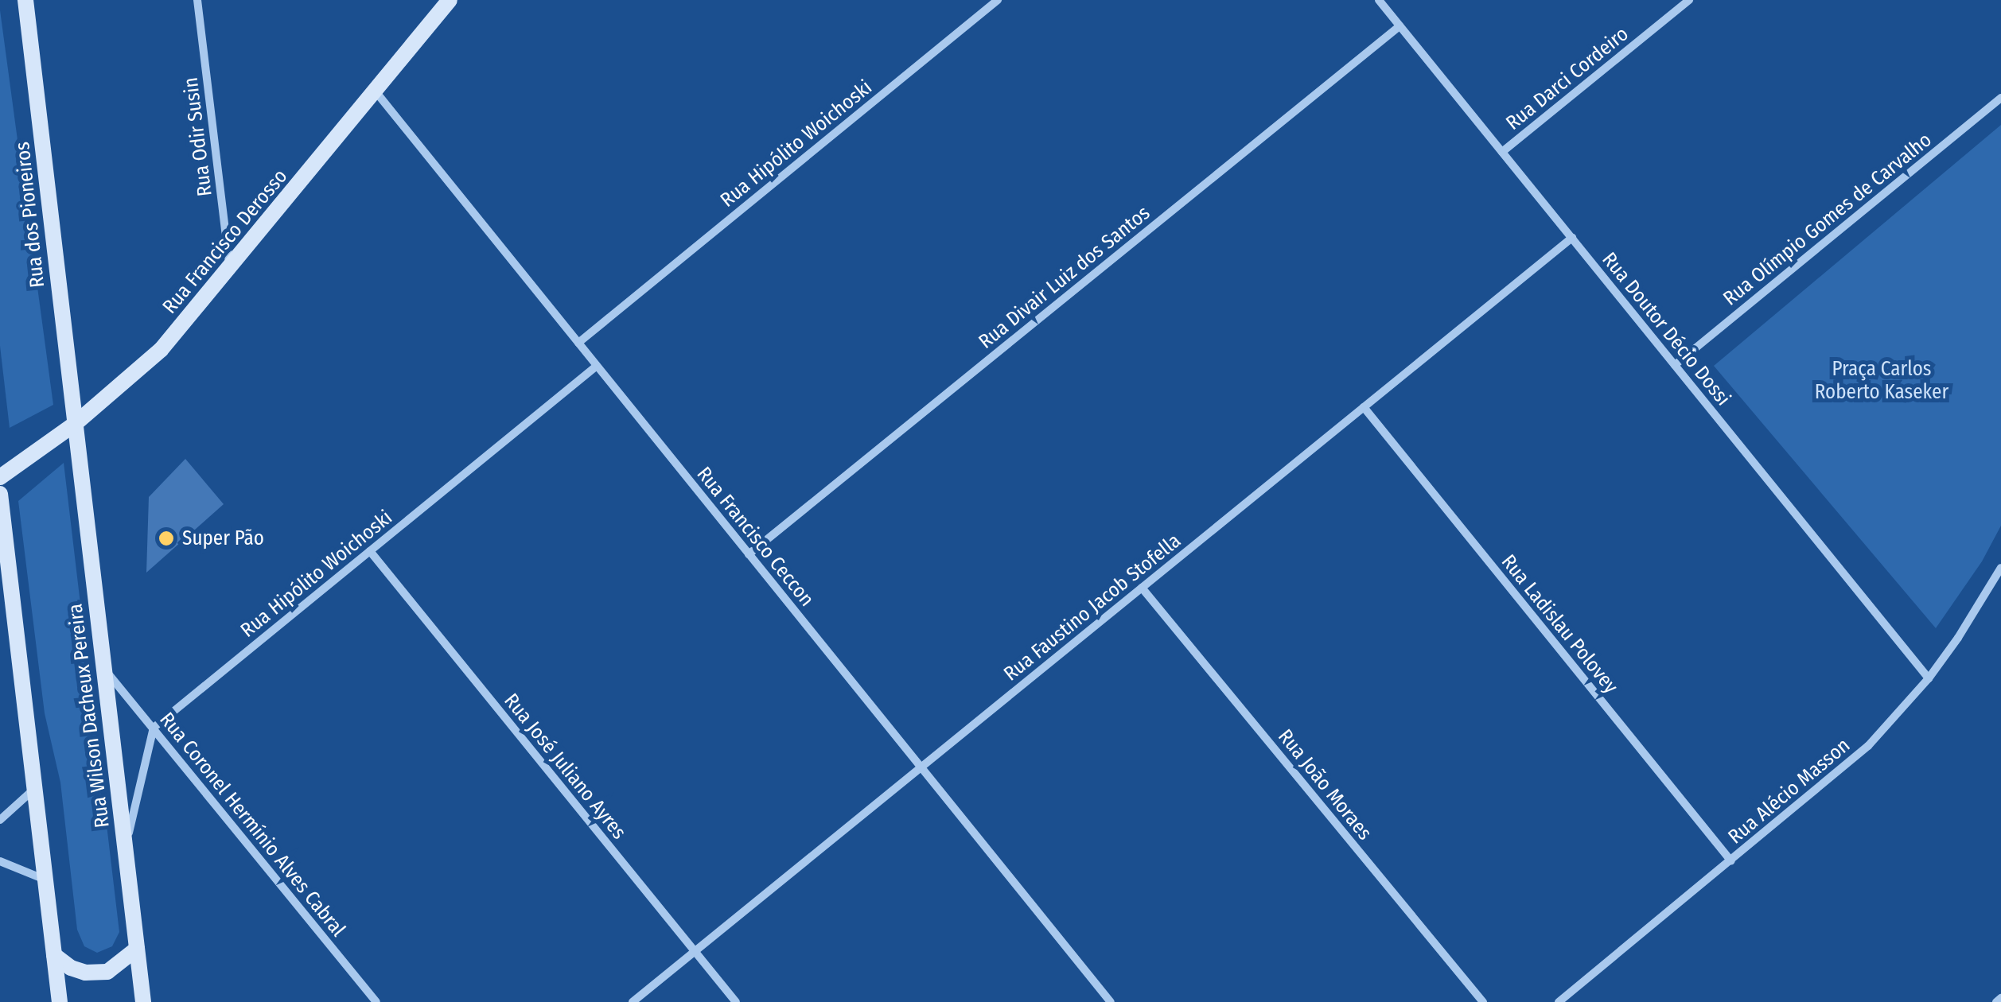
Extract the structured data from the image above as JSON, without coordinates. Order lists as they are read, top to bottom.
{
  "streets": {
    "main road": ["Rua dos Pioneiros", "Rua Francisco Derosso", "Rua Wilson Dacheux Pereira"],
    "street": [
      "Rua Darci Cordeiro",
      "Rua Odir Susin",
      "Rua Hipólito Woichoski",
      "Rua Olímpio Gomes de Carvalho",
      "Rua Divair Luiz dos Santos",
      "Rua Doutor Décio Dossi",
      "Rua Francisco Ceccon",
      "Rua Faustino Jacob Stofella",
      "Rua Ladislau Polovey",
      "Rua José Juliano Ayres",
      "Rua João Moraes",
      "Rua Alécio Masson",
      "Rua Coronel Hermínio Alves Cabral"
    ]
  },
  "crossings": [
    ["Rua Darci Cordeiro", "Rua Doutor Décio Dossi"],
    ["Rua Odir Susin", "Rua Francisco Derosso"],
    ["Rua Hipólito Woichoski", "Rua Francisco Ceccon"],
    ["Rua Hipólito Woichoski", "Rua José Juliano Ayres"],
    ["Rua Hipólito Woichoski", "Rua Coronel Hermínio Alves Cabral"],
    ["Rua dos Pioneiros", "Rua Francisco Derosso"],
    ["Rua dos Pioneiros", "Rua Wilson Dacheux Pereira"],
    ["Rua Olímpio Gomes de Carvalho", "Rua Doutor Décio Dossi"],
    ["Rua Francisco Derosso", "Rua Francisco Ceccon"],
    ["Rua Francisco Derosso", "Rua Wilson Dacheux Pereira"],
    ["Rua Divair Luiz dos Santos", "Rua Doutor Décio Dossi"],
    ["Rua Divair Luiz dos Santos", "Rua Francisco Ceccon"],
    ["Rua Doutor Décio Dossi", "Rua Faustino Jacob Stofella"],
    ["Rua Doutor Décio Dossi", "Rua Alécio Masson"],
    ["Rua Francisco Ceccon", "Rua Faustino Jacob Stofella"],
    ["Rua Faustino Jacob Stofella", "Rua Ladislau Polovey"],
    ["Rua Faustino Jacob Stofella", "Rua José Juliano Ayres"],
    ["Rua Faustino Jacob Stofella", "Rua João Moraes"],
    ["Rua Ladislau Polovey", "Rua Alécio Masson"],
    ["Rua Wilson Dacheux Pereira", "Rua Coronel Hermínio Alves Cabral"]
  ],
  "parks": ["Praça Carlos Roberto Kaseker"],
  "places": ["Super Pão"]
}
